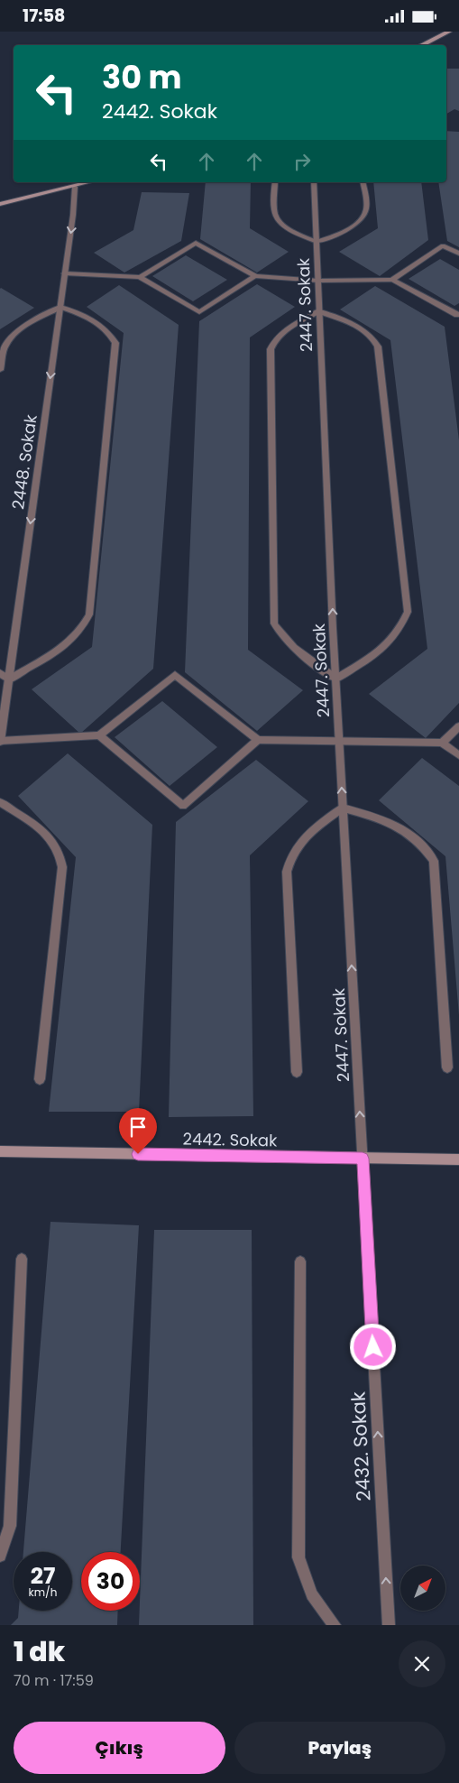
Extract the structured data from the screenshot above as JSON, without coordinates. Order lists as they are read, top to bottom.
{
  "streets": {
    "street": [
      "2447. Sokak",
      "2448. Sokak",
      "2442. Sokak",
      "2432. Sokak"
    ]
  },
  "crossings": [
    ["2447. Sokak", "2442. Sokak"],
    ["2447. Sokak", "2432. Sokak"],
    ["2442. Sokak", "2432. Sokak"]
  ],
  "one_way": ["2448. Sokak"],
  "north": "top right",
  "page": {
    "status": "17:58",
    "turn": ["30 m", "2442. Sokak"],
    "speed": "27 km/h",
    "limit": "30",
    "heading": ["1 dk", "70 m · 17:59"],
    "buttons": ["Çıkış", "Paylaş"]
  }
}
